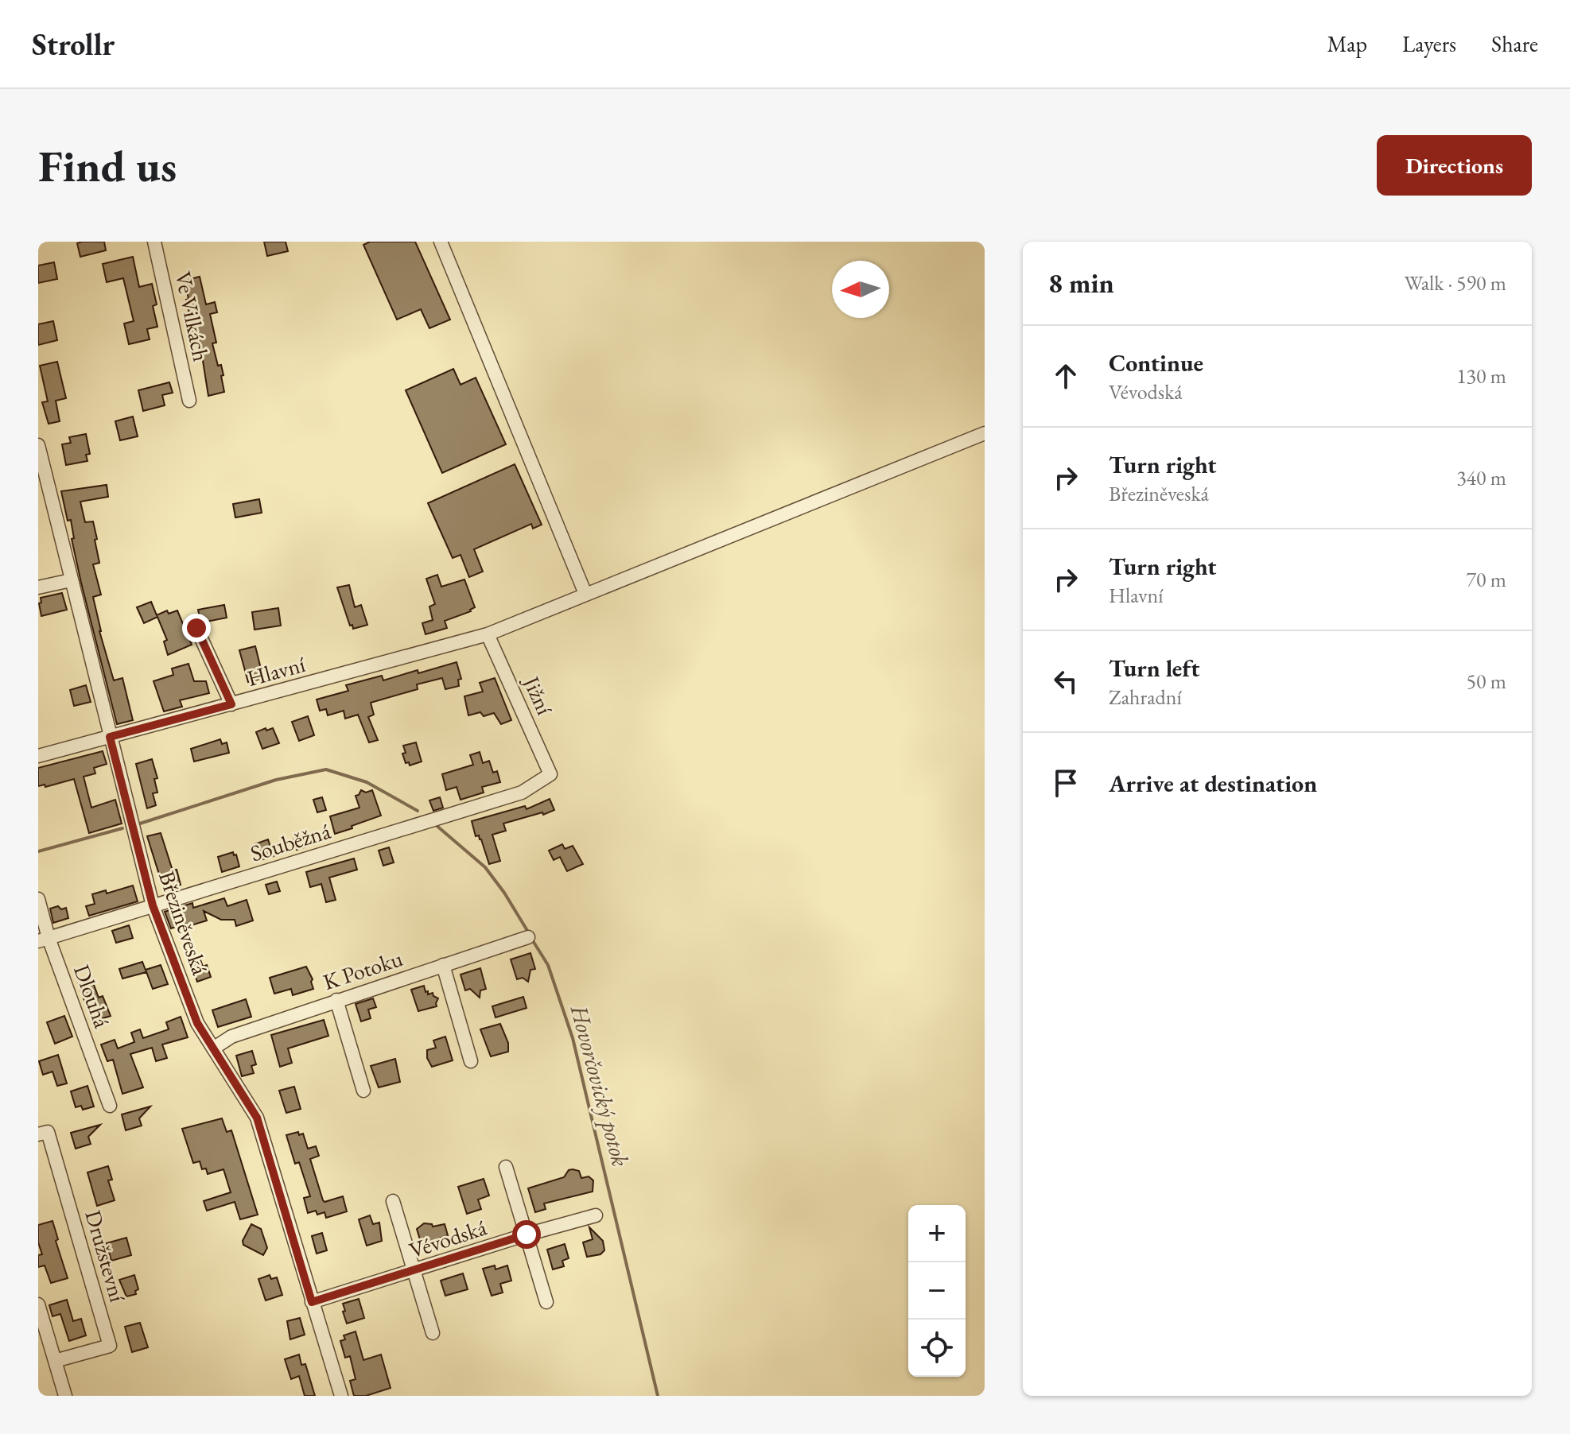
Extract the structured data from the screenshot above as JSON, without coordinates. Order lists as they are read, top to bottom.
{
  "streets": {
    "street": [
      "Ve Vilkách",
      "Hlavní",
      "Jižní",
      "Souběžná",
      "Březiněveská",
      "K Potoku",
      "Dlouhá",
      "Vévodská",
      "Družstevní"
    ]
  },
  "crossings": [
    ["Hlavní", "Jižní"],
    ["Hlavní", "Březiněveská"],
    ["Jižní", "Souběžná"],
    ["Souběžná", "Březiněveská"],
    ["Souběžná", "Dlouhá"],
    ["Březiněveská", "K Potoku"],
    ["Březiněveská", "Vévodská"]
  ],
  "water": ["Hovorčovický potok"],
  "north": "left",
  "page": {
    "header": "Strollr",
    "nav": ["Map", "Layers", "Share"],
    "buttons": "Directions",
    "title": "Find us",
    "heading": ["8 min", "Walk · 590 m"],
    "list": [
      ["Continue", "Vévodská", "130 m"],
      ["Turn right", "Březiněveská", "340 m"],
      ["Turn right", "Hlavní", "70 m"],
      ["Turn left", "Zahradní", "50 m"],
      "Arrive at destination"
    ],
    "map_buttons": ["+", "−"]
  }
}
